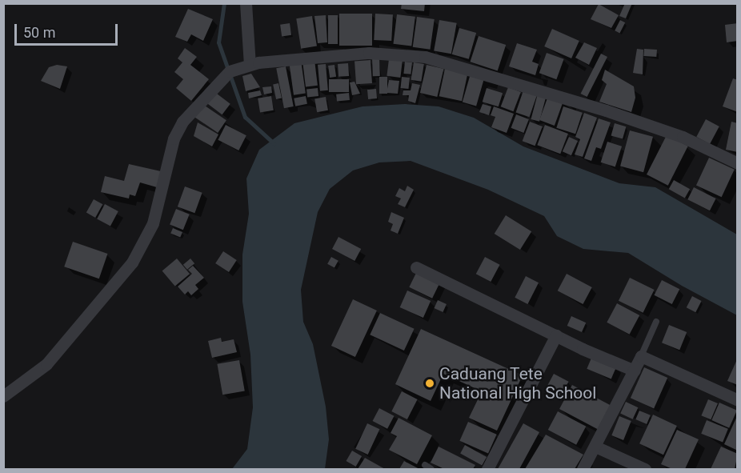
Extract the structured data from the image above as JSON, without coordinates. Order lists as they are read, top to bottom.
{
  "places": ["Caduang Tete National High School"],
  "scale_bar": "50 m"
}
